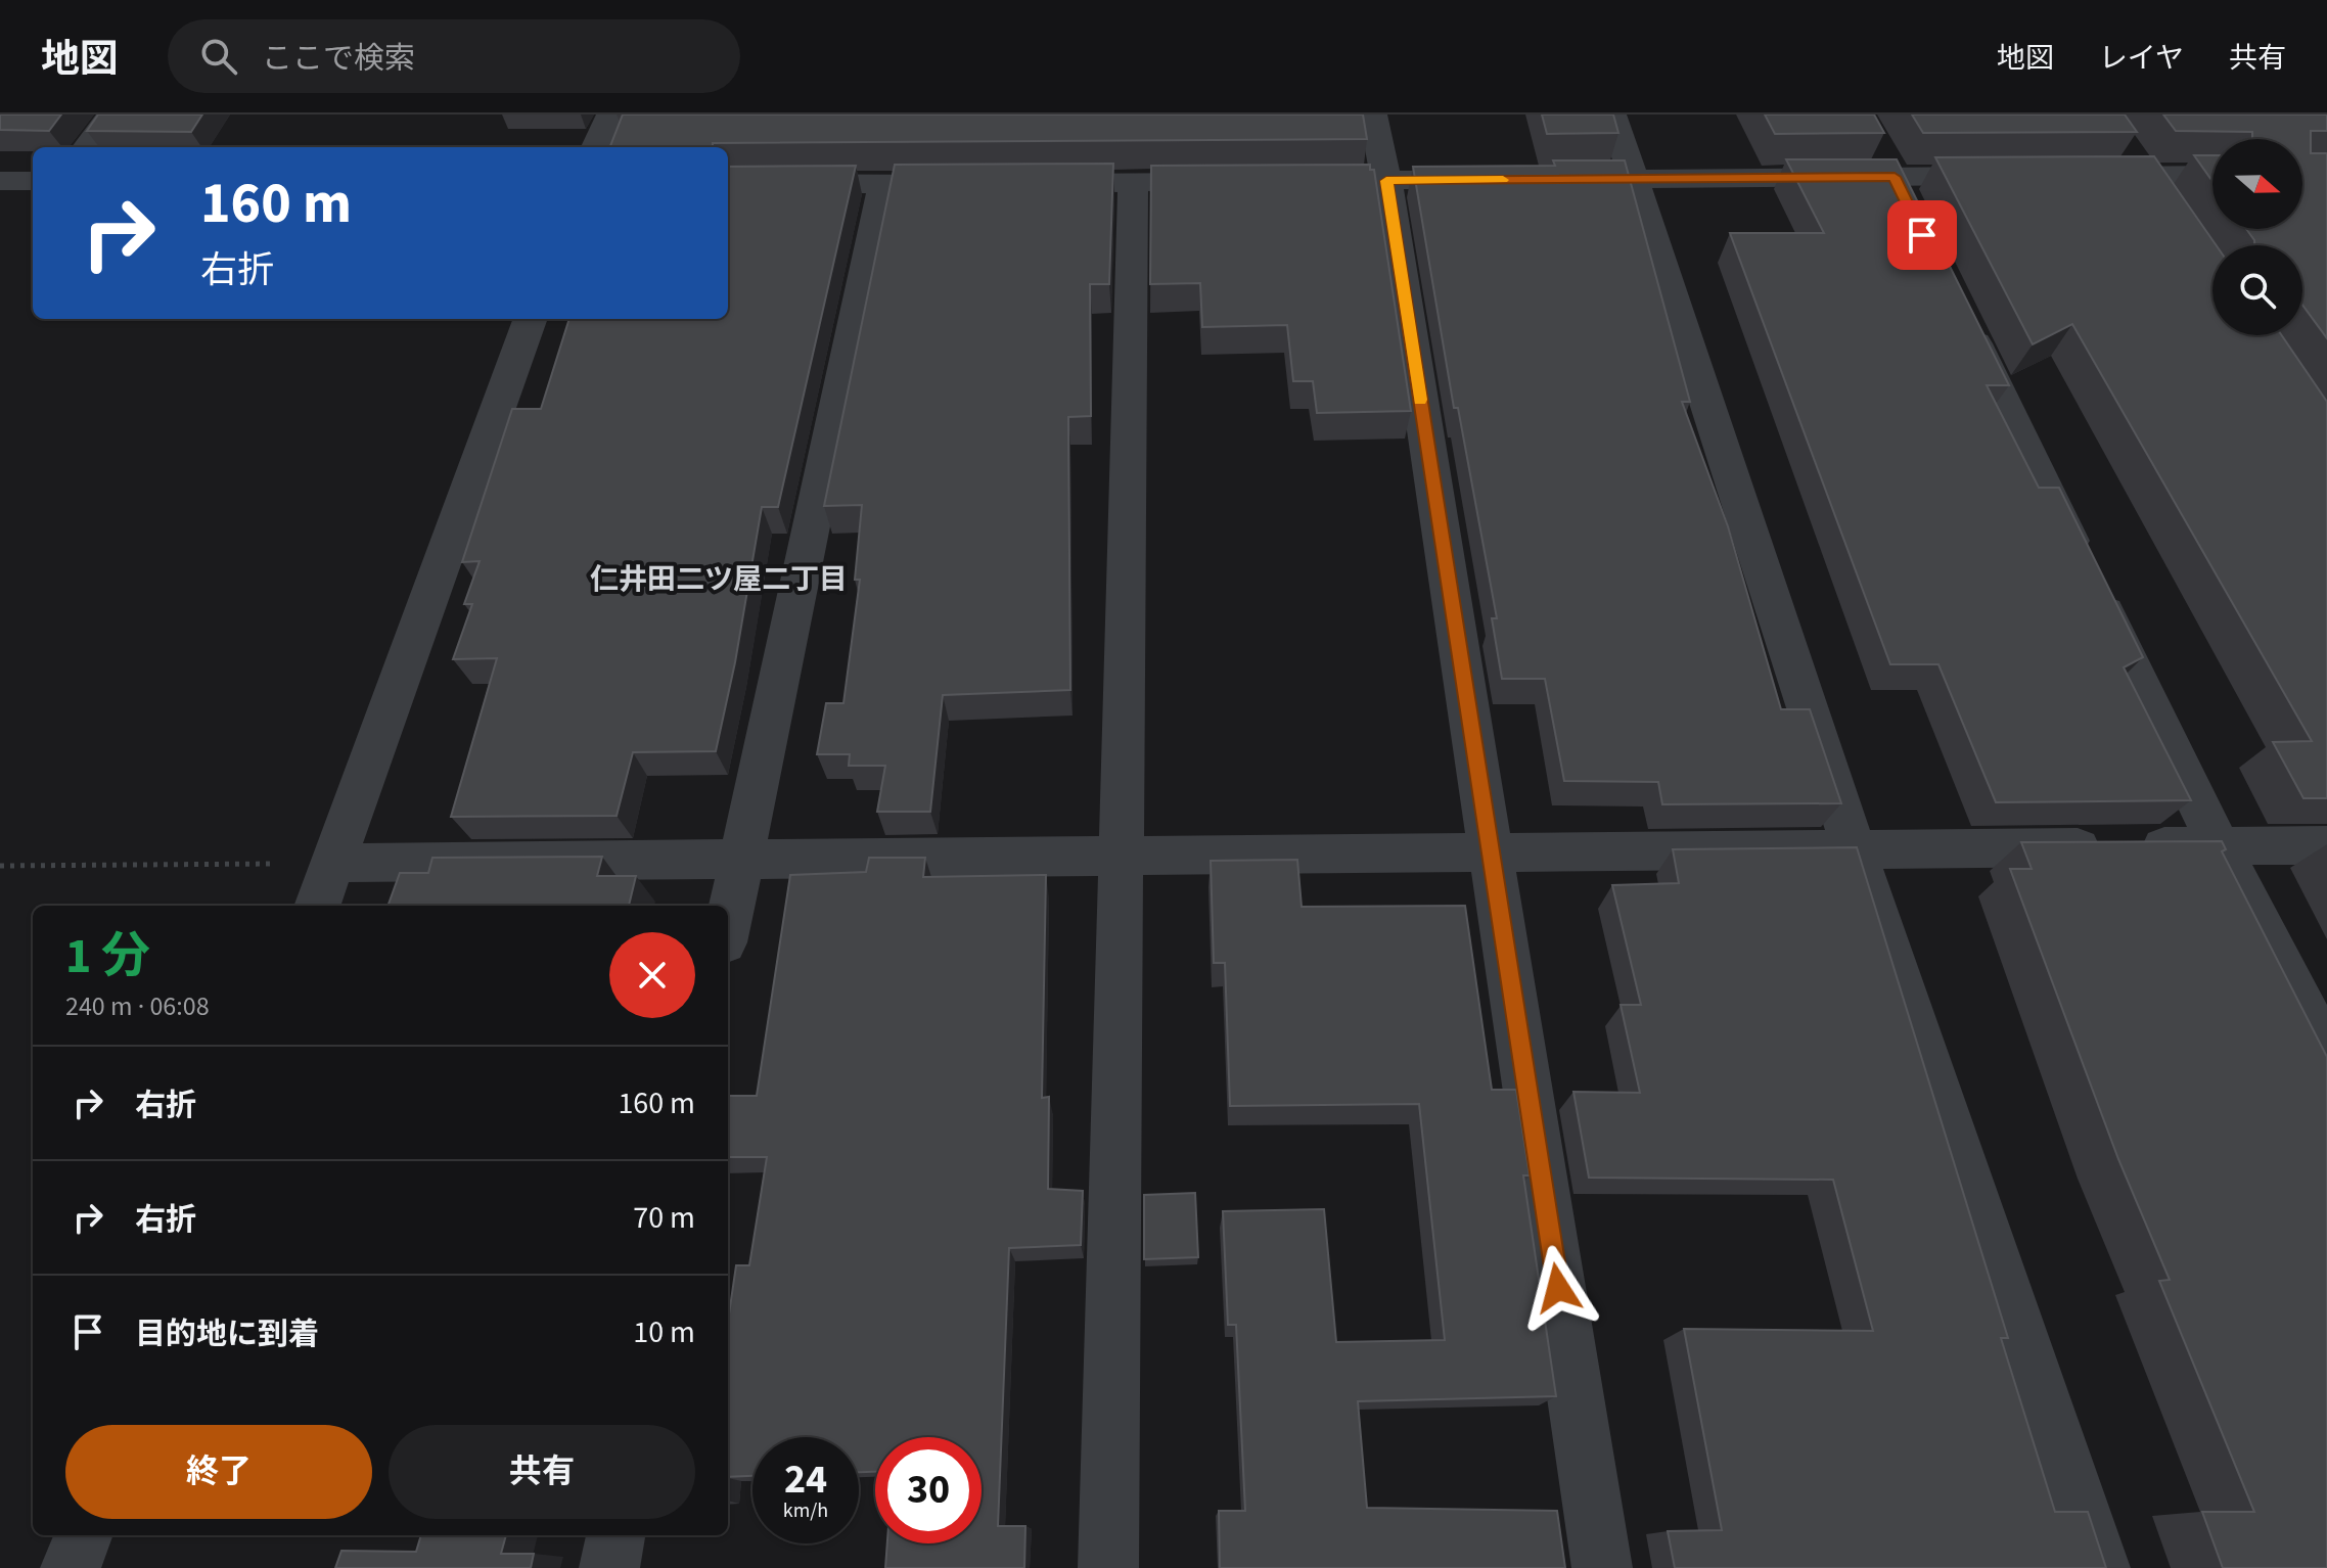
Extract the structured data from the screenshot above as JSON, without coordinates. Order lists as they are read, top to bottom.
{
  "districts": ["仁井田二ツ屋二丁目"],
  "north": "right",
  "page": {
    "header": "地図",
    "search": "ここで検索",
    "nav": ["地図", "レイヤ", "共有"],
    "turn": ["160 m", "右折"],
    "heading": ["1 分", "240 m · 06:08"],
    "list": [
      {
        "name": "右折",
        "value": "160 m"
      },
      {
        "name": "右折",
        "value": "70 m"
      },
      {
        "name": "目的地に到着",
        "value": "10 m"
      }
    ],
    "buttons": ["終了", "共有"],
    "speed": "24 km/h",
    "limit": "30"
  }
}
